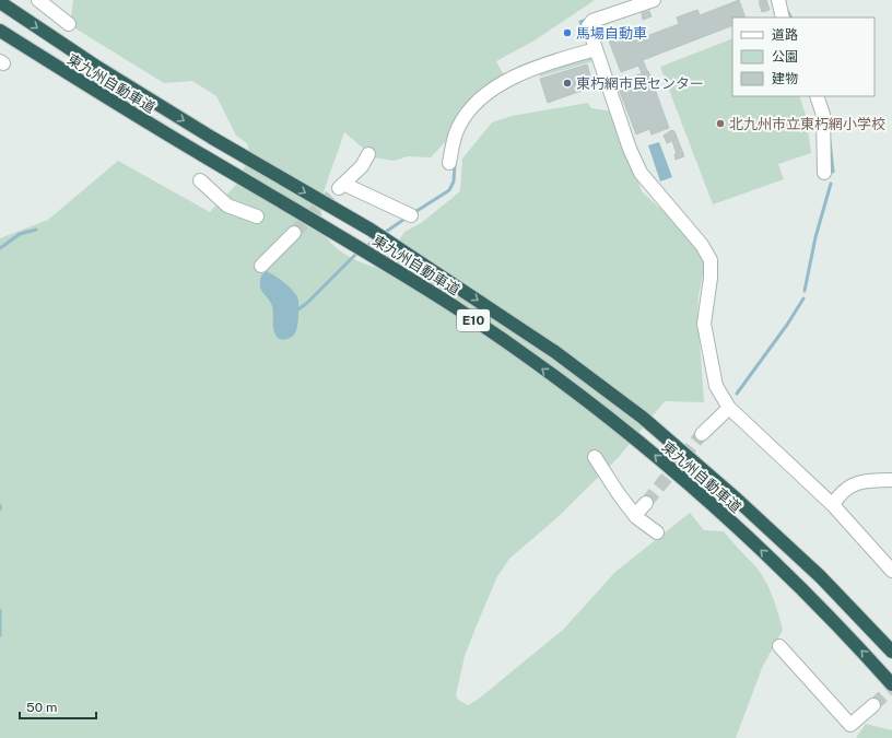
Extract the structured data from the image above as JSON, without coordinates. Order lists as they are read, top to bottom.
{
  "streets": {
    "highway": ["東九州自動車道", "E10"]
  },
  "places": ["馬場自動車", "東朽網市民センター", "北九州市立東朽網小学校"],
  "legend": ["道路", "公園", "建物"],
  "scale_bar": "50 m"
}
